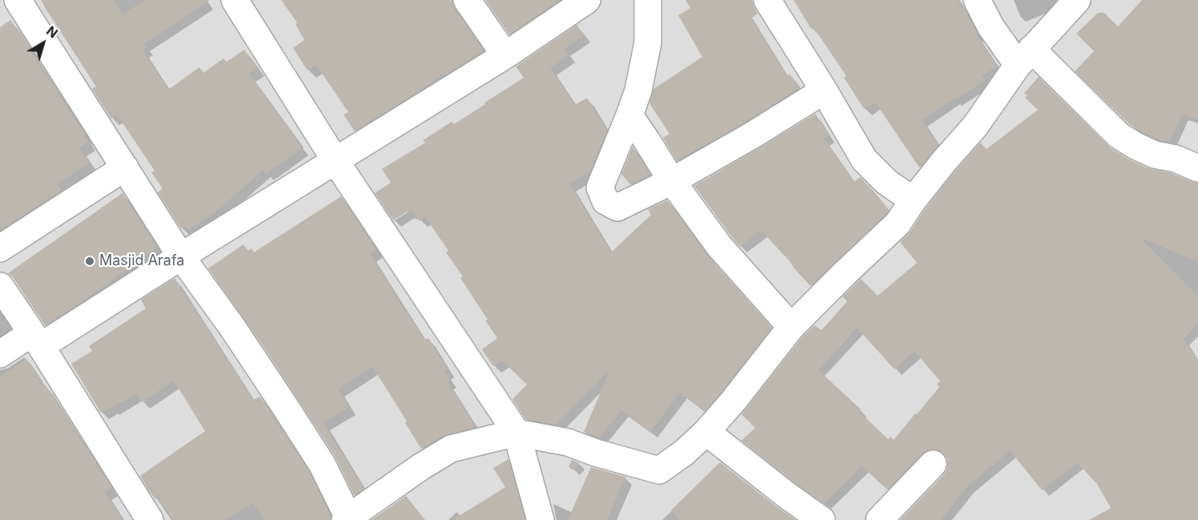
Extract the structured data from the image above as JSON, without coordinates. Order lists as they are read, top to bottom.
{
  "places": ["Masjid Arafa"],
  "north": "top right"
}
